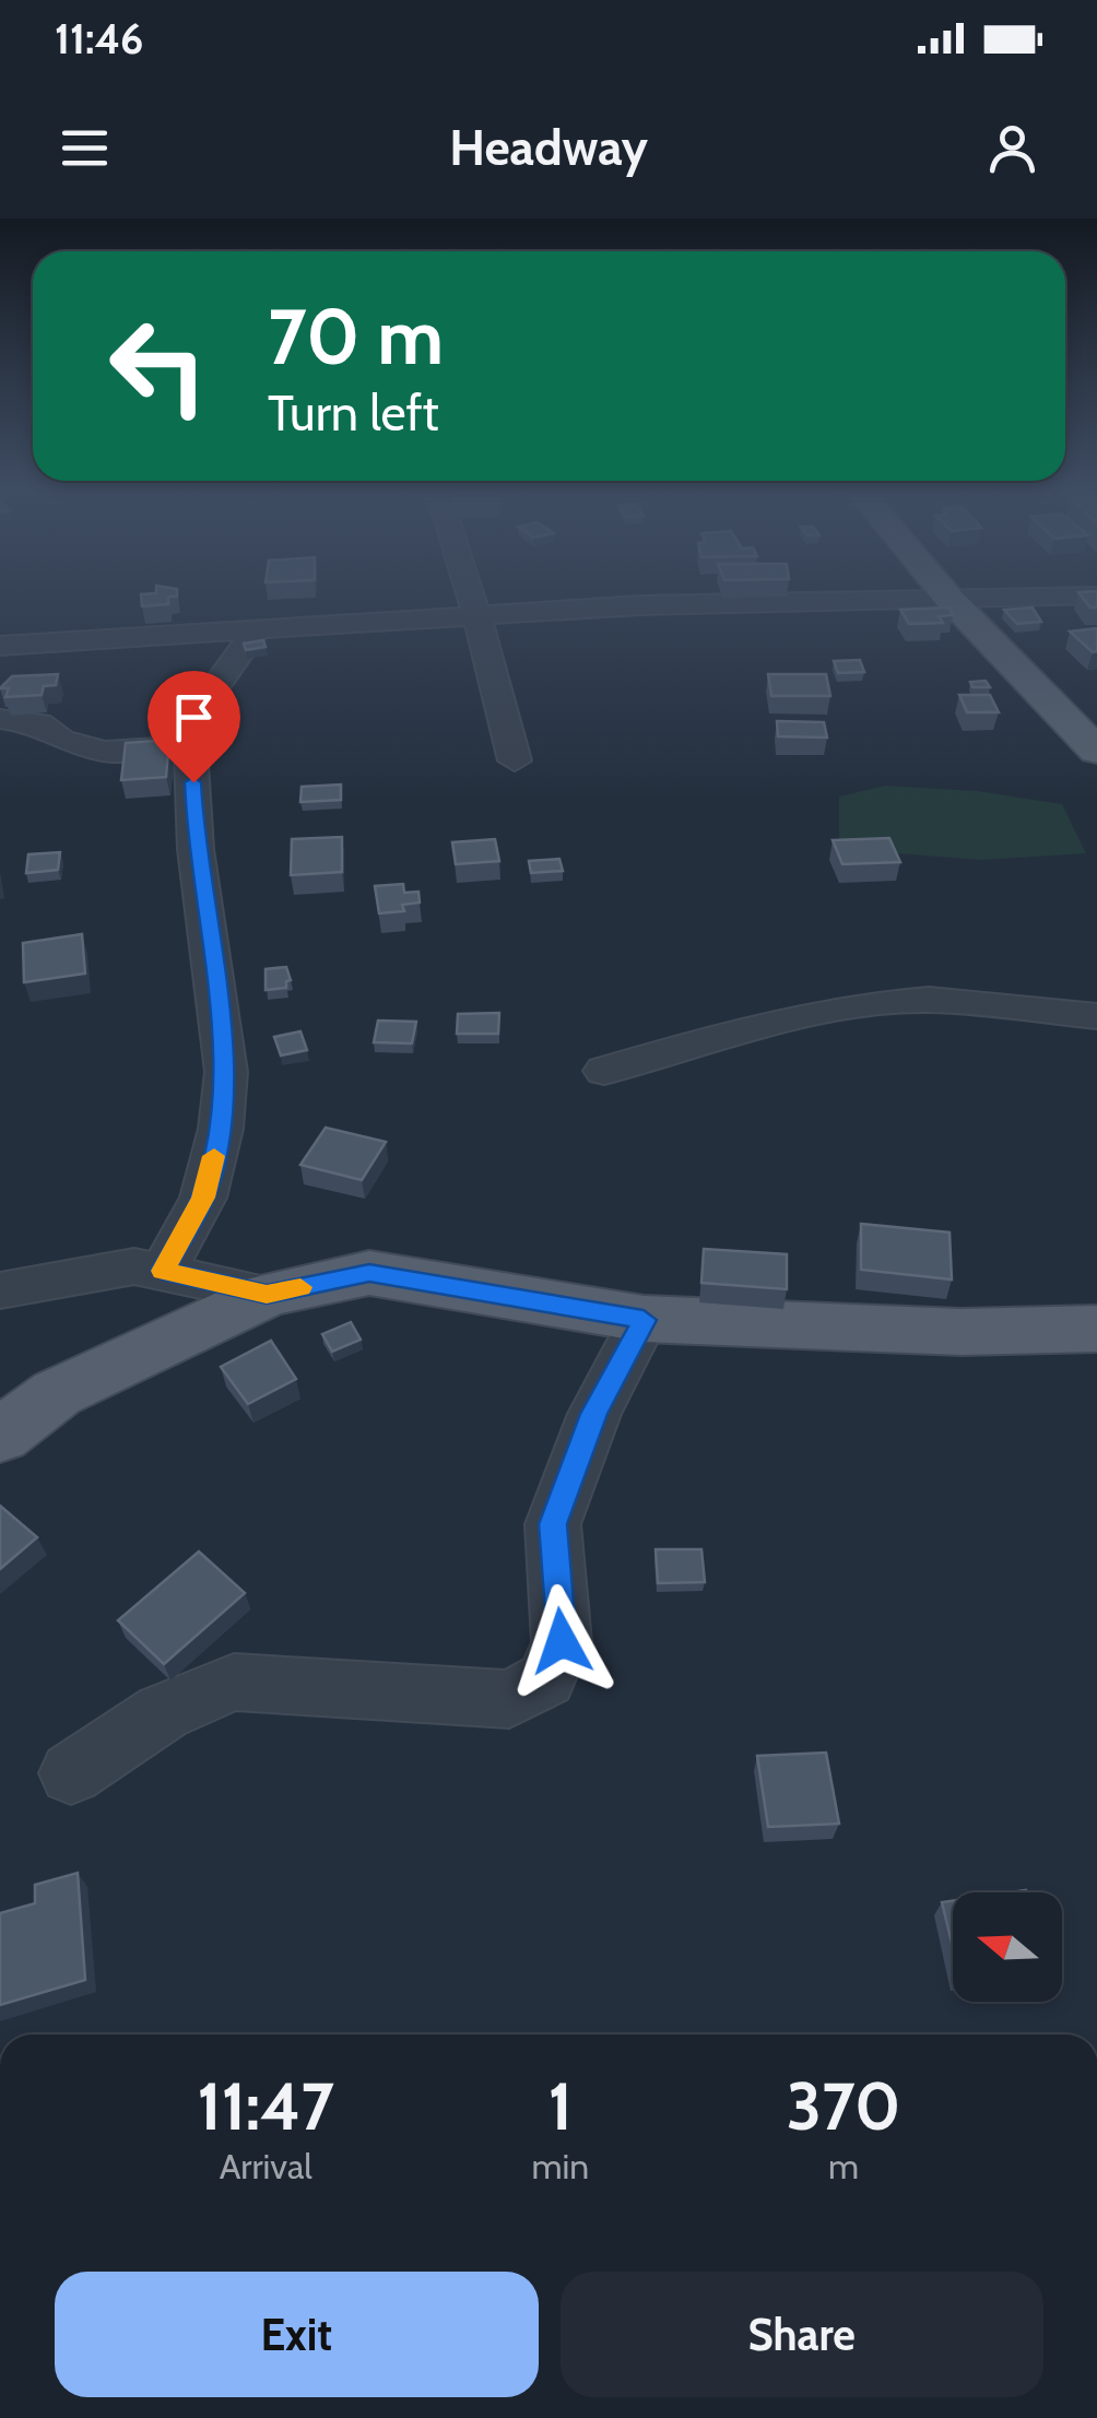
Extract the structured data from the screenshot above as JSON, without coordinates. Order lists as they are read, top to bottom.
{
  "north": "left",
  "page": {
    "status": "11:46",
    "header": "Headway",
    "turn": ["70 m", "Turn left"],
    "eta": [
      "11:47",
      "Arrival",
      "1",
      "min",
      "370",
      "m"
    ],
    "buttons": ["Exit", "Share"]
  }
}
